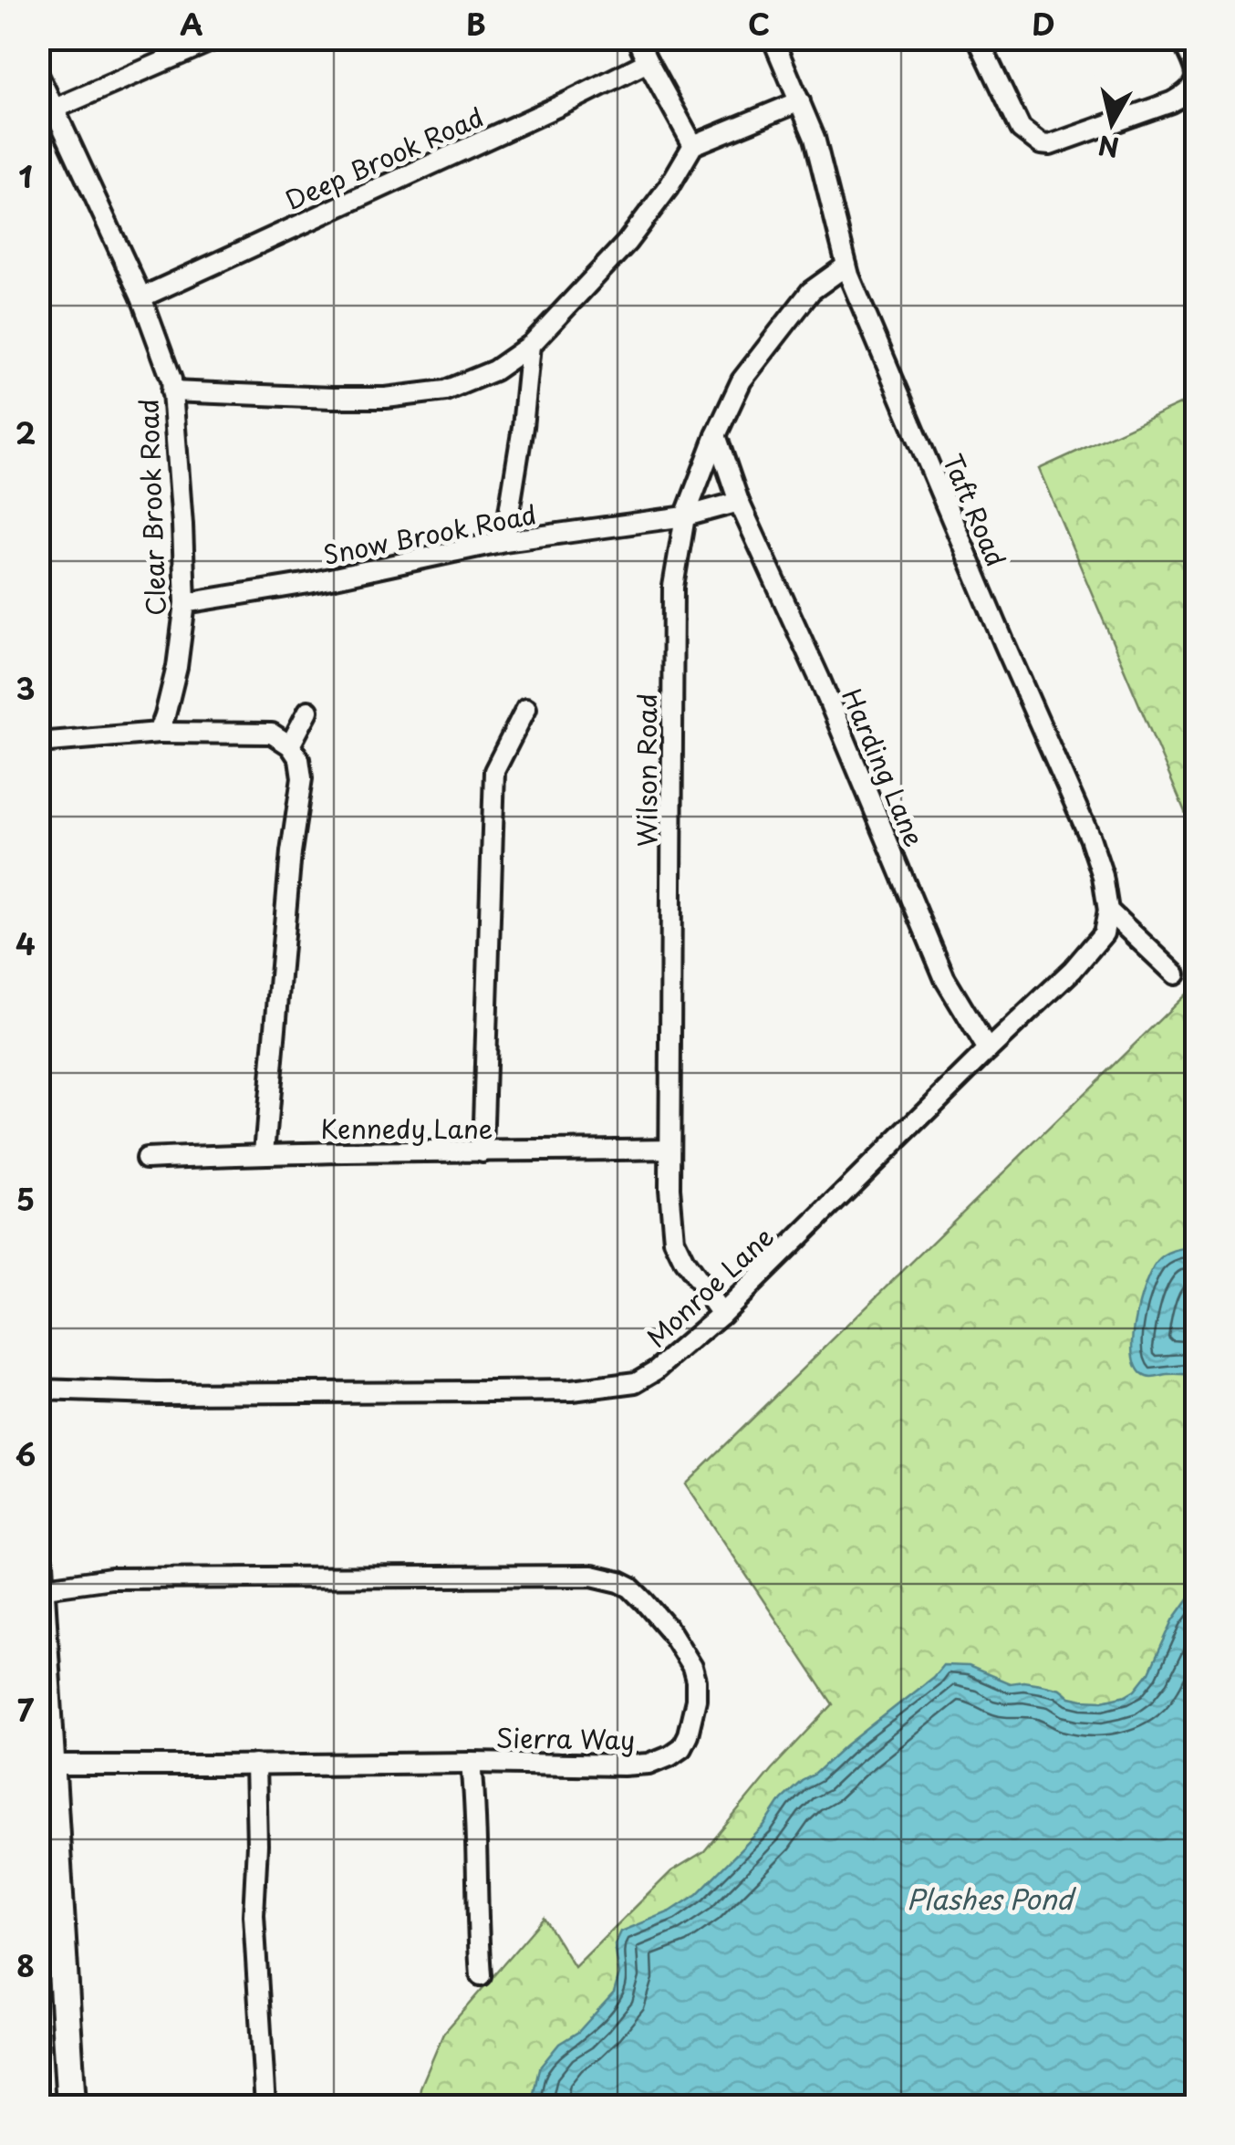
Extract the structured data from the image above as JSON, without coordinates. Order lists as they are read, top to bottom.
{
  "streets": {
    "street": [
      "Deep Brook Road",
      "Clear Brook Road",
      "Taft Road",
      "Snow Brook Road",
      "Harding Lane",
      "Wilson Road",
      "Kennedy Lane",
      "Monroe Lane",
      "Sierra Way"
    ]
  },
  "crossings": [
    ["Deep Brook Road", "Clear Brook Road"],
    ["Clear Brook Road", "Snow Brook Road"],
    ["Taft Road", "Wilson Road"],
    ["Taft Road", "Monroe Lane"],
    ["Snow Brook Road", "Wilson Road"],
    ["Harding Lane", "Wilson Road"],
    ["Harding Lane", "Monroe Lane"],
    ["Wilson Road", "Kennedy Lane"],
    ["Wilson Road", "Monroe Lane"]
  ],
  "water": ["Plashes Pond"],
  "north": "bottom",
  "grid": {
    "columns": [
      "A",
      "B",
      "C",
      "D"
    ],
    "rows": [
      "1",
      "2",
      "3",
      "4",
      "5",
      "6",
      "7",
      "8"
    ]
  }
}
